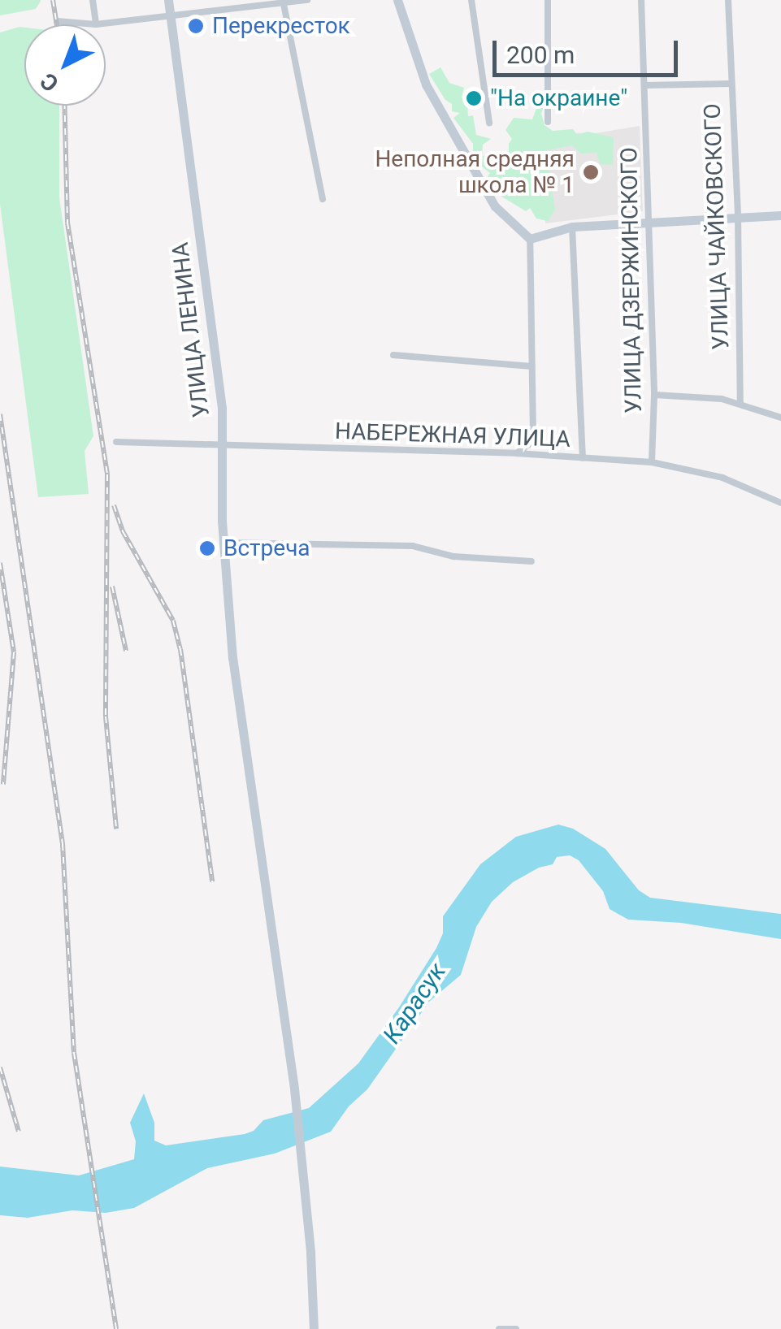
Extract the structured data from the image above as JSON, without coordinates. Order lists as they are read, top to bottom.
{
  "streets": {
    "main road": ["УЛИЦА ЛЕНИНА"],
    "street": ["УЛИЦА ЧАЙКОВСКОГО", "УЛИЦА ДЗЕРЖИНСКОГО", "НАБЕРЕЖНАЯ УЛИЦА"]
  },
  "crossings": [
    ["УЛИЦА ДЗЕРЖИНСКОГО", "НАБЕРЕЖНАЯ УЛИЦА"],
    ["УЛИЦА ЛЕНИНА", "НАБЕРЕЖНАЯ УЛИЦА"]
  ],
  "water": ["Карасук"],
  "places": [
    "Перекресток",
    "\"На окраине\"",
    "Неполная средняя школа № 1",
    "Встреча"
  ],
  "scale_bar": "200 m",
  "north": "bottom left"
}
